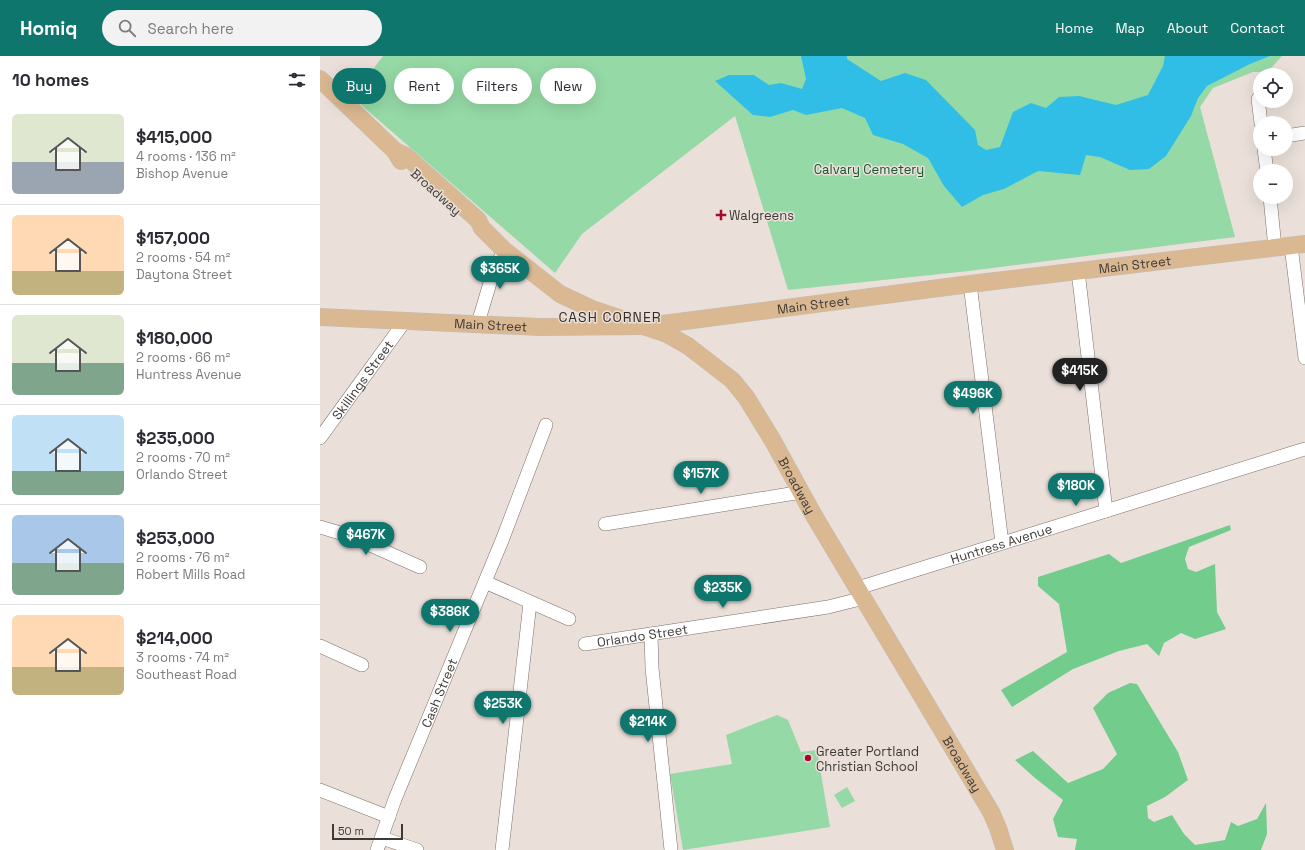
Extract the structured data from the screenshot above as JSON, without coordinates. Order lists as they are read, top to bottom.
{
  "streets": {
    "main road": ["Broadway", "Main Street"],
    "street": [
      "Skillings Street",
      "Huntress Avenue",
      "Orlando Street",
      "Cash Street"
    ]
  },
  "crossings": [
    ["Broadway", "Main Street"],
    ["Broadway", "Huntress Avenue"],
    ["Broadway", "Orlando Street"],
    ["Main Street", "Skillings Street"],
    ["Huntress Avenue", "Orlando Street"]
  ],
  "districts": ["CASH CORNER"],
  "parks": ["Calvary Cemetery"],
  "places": {
    "health": ["Walgreens"],
    "other": ["Greater Portland Christian School"]
  },
  "scale_bar": "50 m",
  "page": {
    "header": "Homiq",
    "search": "Search here",
    "nav": [
      "Home",
      "Map",
      "About",
      "Contact"
    ],
    "heading": "10 homes",
    "map_buttons": ["+", "−"],
    "chip": [
      "Buy",
      "Rent",
      "Filters",
      "New"
    ],
    "list": [
      {
        "name": "$415,000",
        "note": "4 rooms · 136 m² · Bishop Avenue"
      },
      {
        "name": "$157,000",
        "note": "2 rooms · 54 m² · Daytona Street"
      },
      {
        "name": "$180,000",
        "note": "2 rooms · 66 m² · Huntress Avenue"
      },
      {
        "name": "$235,000",
        "note": "2 rooms · 70 m² · Orlando Street"
      },
      {
        "name": "$253,000",
        "note": "2 rooms · 76 m² · Robert Mills Road"
      },
      {
        "name": "$214,000",
        "note": "3 rooms · 74 m² · Southeast Road"
      }
    ],
    "price": [
      "$365K",
      "$415K",
      "$496K",
      "$157K",
      "$180K",
      "$467K",
      "$235K",
      "$386K",
      "$253K",
      "$214K"
    ],
    "scale": "50 m"
  }
}
